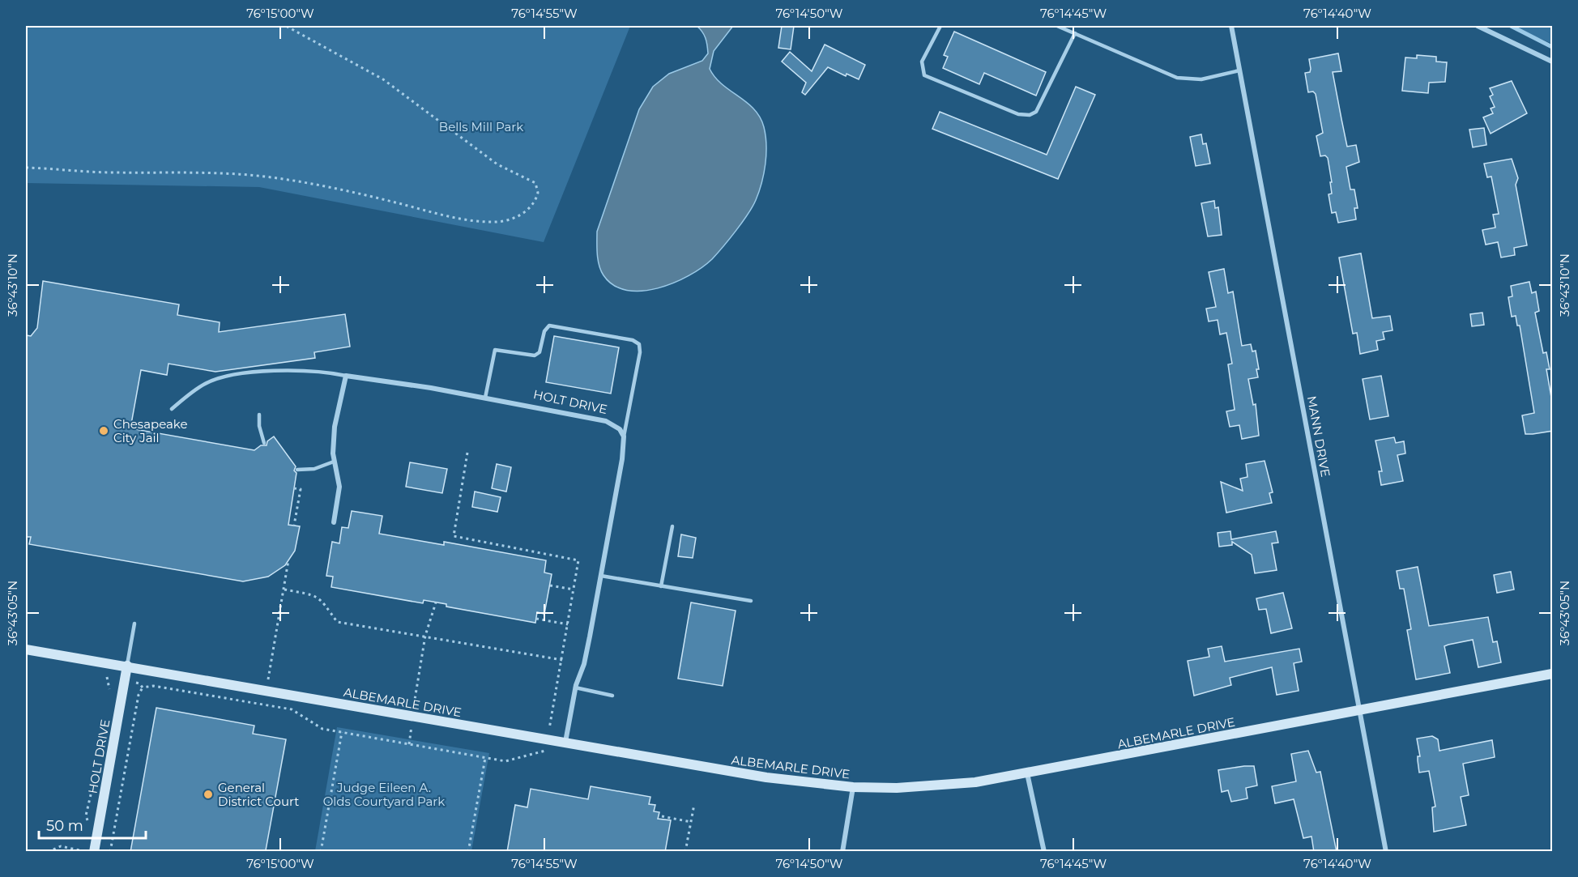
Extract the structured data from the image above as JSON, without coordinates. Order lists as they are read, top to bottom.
{
  "streets": {
    "street": ["HOLT DRIVE", "MANN DRIVE", "ALBEMARLE DRIVE"]
  },
  "crossings": [
    ["HOLT DRIVE", "ALBEMARLE DRIVE"],
    ["MANN DRIVE", "ALBEMARLE DRIVE"]
  ],
  "parks": ["Bells Mill Park", "Judge Eileen A. Olds Courtyard Park"],
  "places": ["Chesapeake City Jail", "General District Court"],
  "scale_bar": "50 m",
  "coordinates": [
    "76°15'00\"W",
    "76°14'55\"W",
    "76°14'50\"W",
    "76°14'45\"W",
    "76°14'40\"W",
    "36°43'10\"N",
    "36°43'05\"N"
  ]
}
